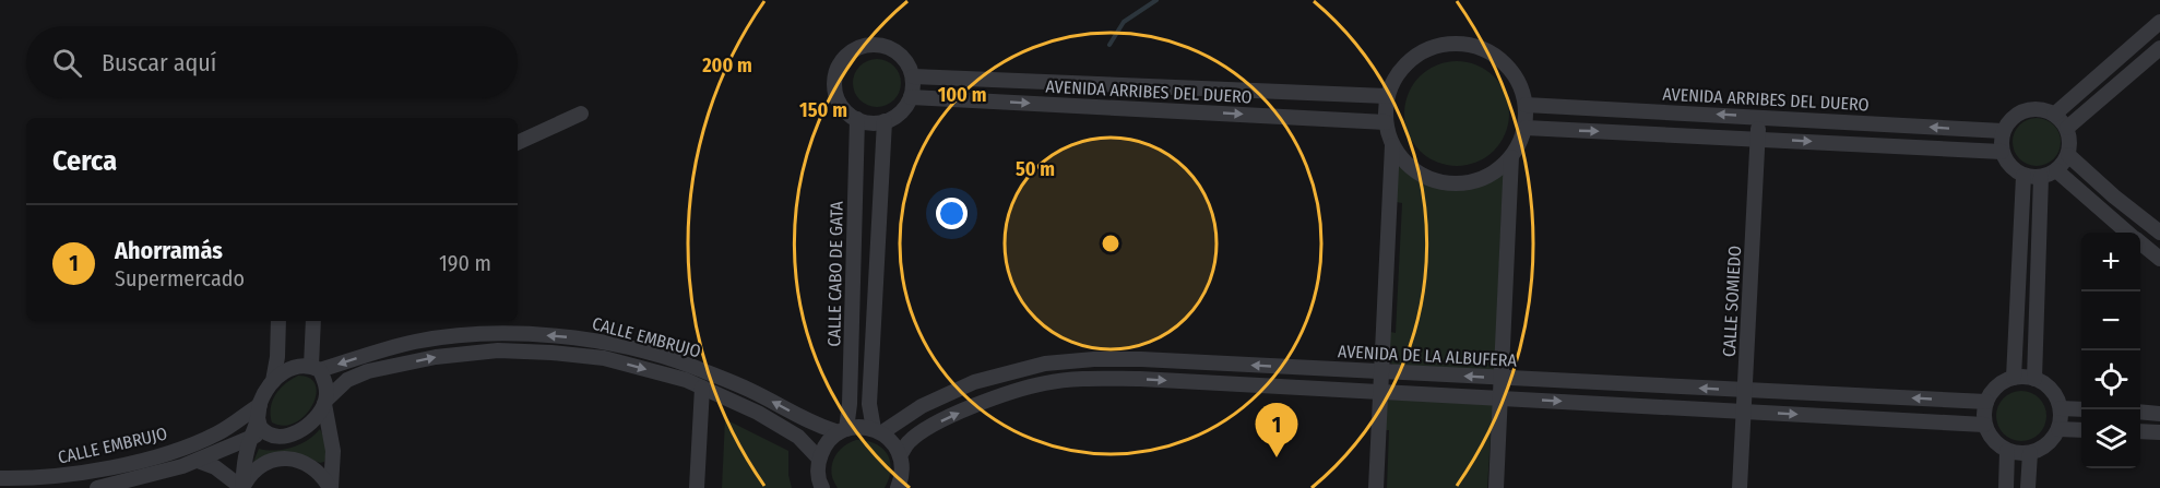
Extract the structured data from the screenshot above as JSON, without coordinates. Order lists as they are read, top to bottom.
{
  "streets": {
    "street": [
      "AVENIDA ARRIBES DEL DUERO",
      "CALLE CABO DE GATA",
      "CALLE SOMIEDO",
      "CALLE EMBRUJO",
      "AVENIDA DE LA ALBUFERA"
    ]
  },
  "crossings": [
    ["AVENIDA ARRIBES DEL DUERO", "CALLE CABO DE GATA"],
    ["AVENIDA ARRIBES DEL DUERO", "CALLE SOMIEDO"],
    ["CALLE CABO DE GATA", "CALLE EMBRUJO"],
    ["CALLE SOMIEDO", "AVENIDA DE LA ALBUFERA"]
  ],
  "page": {
    "search": "Buscar aquí",
    "heading": "Cerca",
    "list": [
      {
        "mark": "1",
        "name": "Ahorramás",
        "note": "Supermercado",
        "value": "190 m"
      }
    ],
    "map_buttons": ["+", "−"],
    "pins": "1"
  },
  "rings": [
    "200 m",
    "100 m",
    "150 m",
    "50 m"
  ]
}
